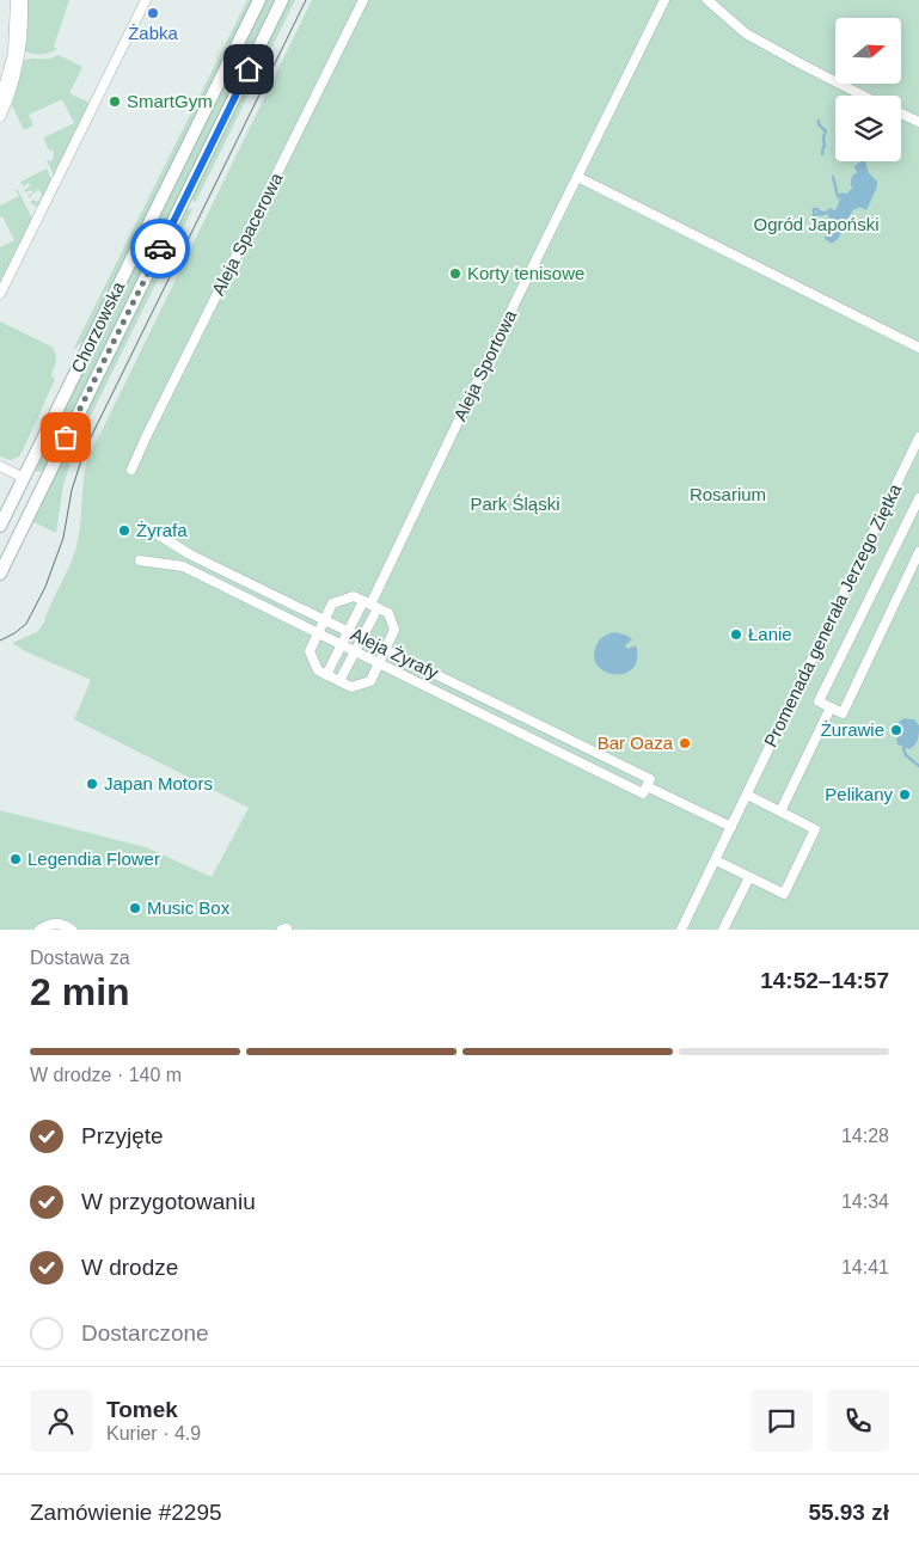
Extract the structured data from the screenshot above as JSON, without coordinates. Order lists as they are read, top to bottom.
{
  "streets": {
    "main road": ["Chorzowska"],
    "street": [
      "Aleja Spacerowa",
      "Aleja Sportowa",
      "Promenada generała Jerzego Ziętka",
      "Aleja Żyrafy"
    ]
  },
  "parks": ["Ogród Japoński", "Rosarium", "Park Śląski"],
  "places": [
    "Żabka",
    "SmartGym",
    "Korty tenisowe",
    "Żyrafa",
    "Łanie",
    "Żurawie",
    "Bar Oaza",
    "Japan Motors",
    "Pelikany",
    "Legendia Flower",
    "Music Box"
  ],
  "north": "right",
  "page": {
    "heading": ["2 min", "Dostawa za", "14:52–14:57"],
    "panel": [
      "Tomek",
      "Kurier · 4.9",
      "Zamówienie #2295",
      "55.93 zł"
    ],
    "bar": "W drodze · 140 m",
    "list": [
      ["Przyjęte", "14:28"],
      ["W przygotowaniu", "14:34"],
      ["W drodze", "14:41"],
      "Dostarczone"
    ]
  }
}
